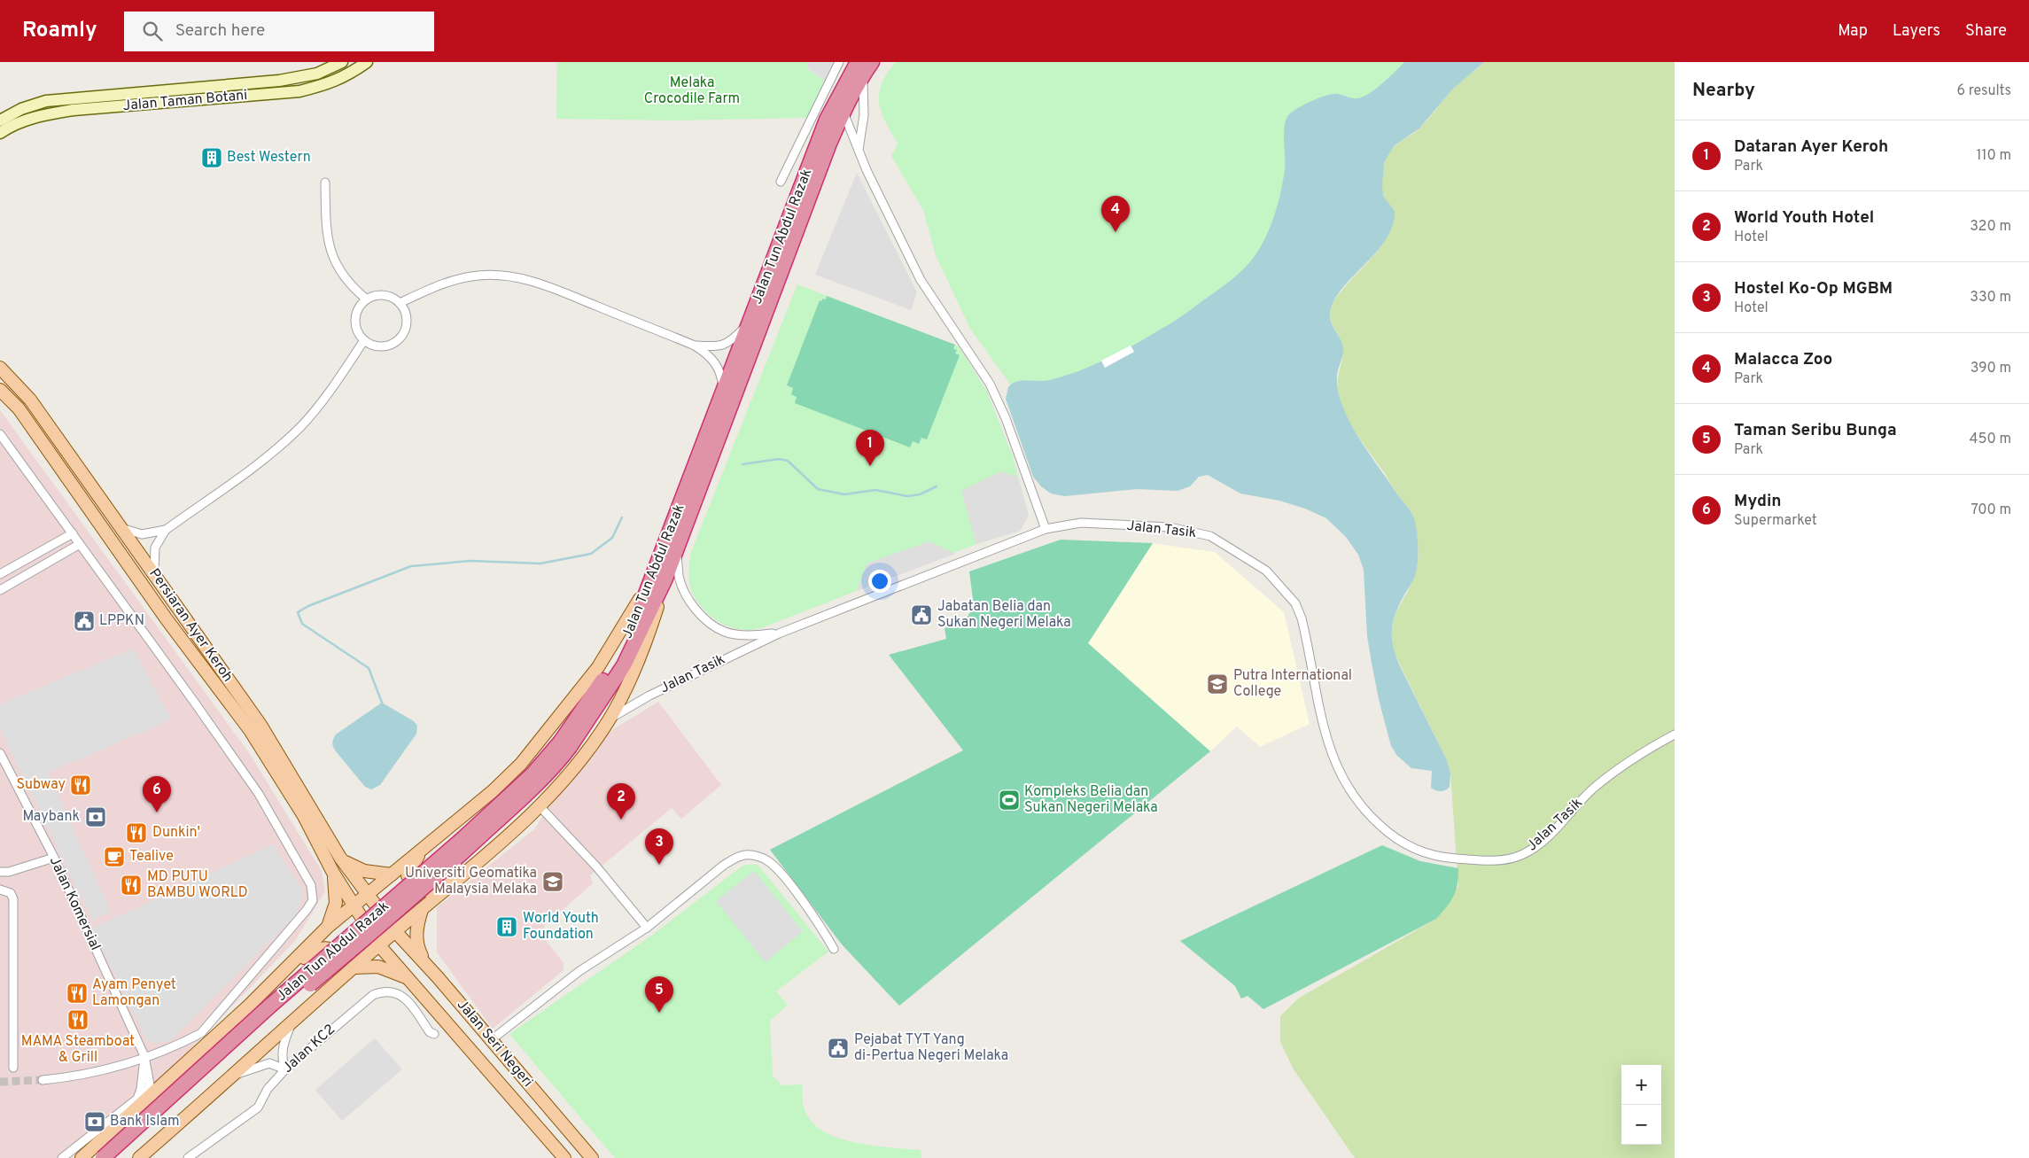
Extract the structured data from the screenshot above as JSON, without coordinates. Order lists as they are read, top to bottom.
{
  "streets": {
    "highway": ["Jalan Tun Abdul Razak"],
    "main road": ["Persiaran Ayer Keroh", "Jalan Seri Negeri"],
    "street": [
      "Jalan Taman Botani",
      "Jalan Tasik",
      "Jalan Komersial",
      "Jalan KC2"
    ]
  },
  "crossings": [
    ["Jalan Tun Abdul Razak", "Jalan Tasik"],
    ["Persiaran Ayer Keroh", "Jalan Seri Negeri"]
  ],
  "parks": ["Melaka Crocodile Farm"],
  "places": {
    "building": ["Best Western", "World Youth Foundation"],
    "public building": ["Jabatan Belia dan Sukan Negeri Melaka", "LPPKN", "Pejabat TYT Yang di-Pertua Negeri Melaka"],
    "school or university": ["Putra International College", "Universiti Geomatika Malaysia Melaka"],
    "restaurant": [
      "Subway",
      "Dunkin'",
      "MD PUTU BAMBU WORLD",
      "Ayam Penyet Lamongan",
      "MAMA Steamboat & Grill"
    ],
    "sports": ["Kompleks Belia dan Sukan Negeri Melaka"],
    "bank": ["Maybank", "Bank Islam"],
    "cafe": ["Tealive"]
  },
  "page": {
    "header": "Roamly",
    "search": "Search here",
    "nav": ["Map", "Layers", "Share"],
    "heading": ["Nearby", "6 results"],
    "list": [
      {
        "mark": "1",
        "name": "Dataran Ayer Keroh",
        "note": "Park",
        "value": "110 m"
      },
      {
        "mark": "2",
        "name": "World Youth Hotel",
        "note": "Hotel",
        "value": "320 m"
      },
      {
        "mark": "3",
        "name": "Hostel Ko-Op MGBM",
        "note": "Hotel",
        "value": "330 m"
      },
      {
        "mark": "4",
        "name": "Malacca Zoo",
        "note": "Park",
        "value": "390 m"
      },
      {
        "mark": "5",
        "name": "Taman Seribu Bunga",
        "note": "Park",
        "value": "450 m"
      },
      {
        "mark": "6",
        "name": "Mydin",
        "note": "Supermarket",
        "value": "700 m"
      }
    ],
    "pins": [
      "4",
      "1",
      "6",
      "2",
      "3",
      "5"
    ],
    "map_buttons": ["+", "−"]
  }
}
